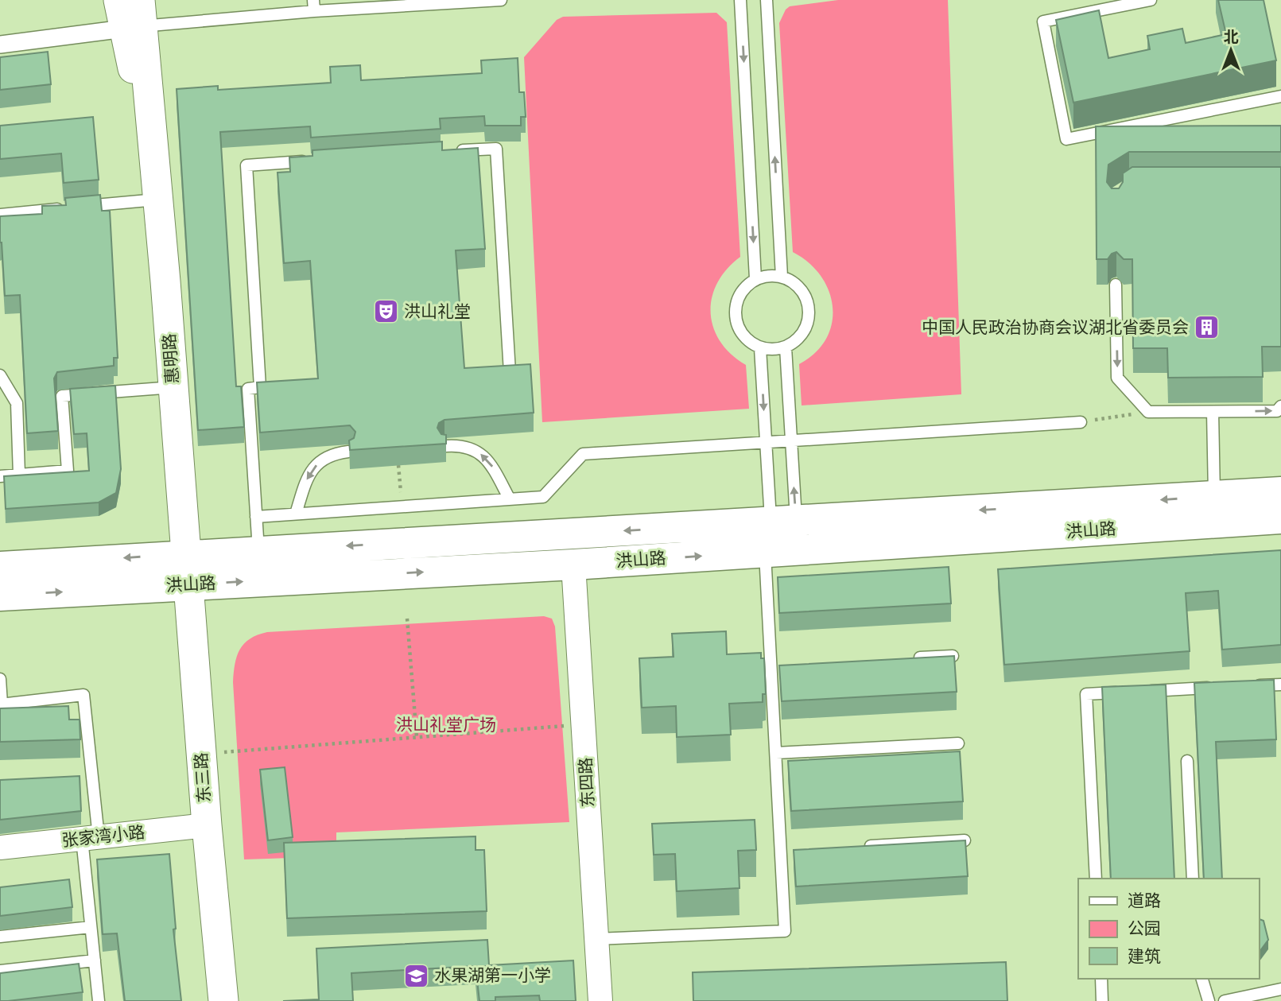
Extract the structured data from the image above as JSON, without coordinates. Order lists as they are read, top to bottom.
{
  "streets": {
    "main road": ["洪山路"],
    "street": [
      "惠明路",
      "东三路",
      "东四路",
      "张家湾小路"
    ]
  },
  "crossings": [
    ["惠明路", "洪山路"],
    ["惠明路", "东三路"],
    ["洪山路", "东三路"],
    ["洪山路", "东四路"],
    ["东三路", "张家湾小路"]
  ],
  "parks": ["洪山礼堂广场"],
  "places": {
    "theatre": ["洪山礼堂"],
    "building": ["中国人民政治协商会议湖北省委员会"],
    "school or university": ["水果湖第一小学"]
  },
  "legend": ["道路", "公园", "建筑"],
  "north": "top"
}
